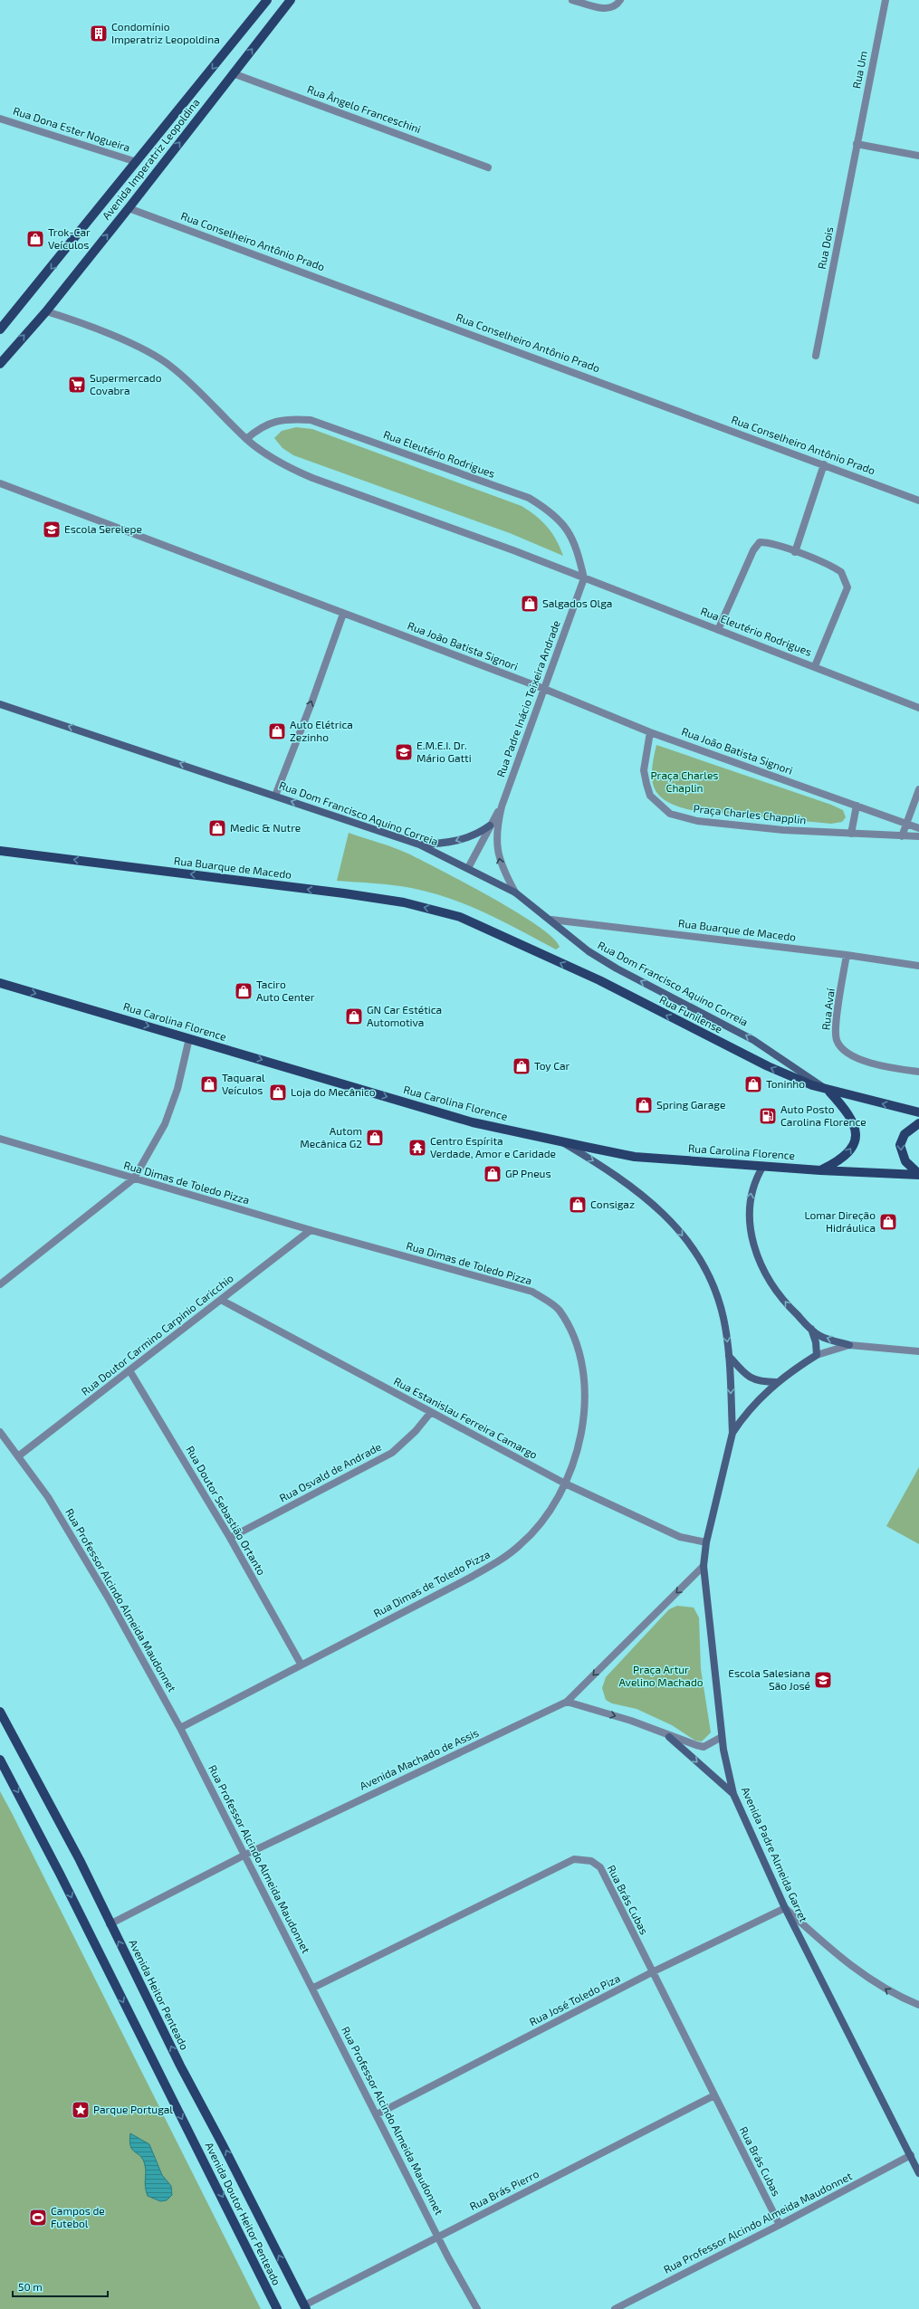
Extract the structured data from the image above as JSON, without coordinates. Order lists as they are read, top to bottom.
{
  "streets": {
    "main road": [
      "Avenida Imperatriz Leopoldina",
      "Rua Buarque de Macedo",
      "Rua Funilense",
      "Rua Carolina Florence",
      "Avenida Heitor Penteado",
      "Avenida Doutor Heitor Penteado"
    ],
    "street": [
      "Rua Um",
      "Rua Ângelo Franceschini",
      "Rua Dona Ester Nogueira",
      "Rua Conselheiro Antônio Prado",
      "Rua Dois",
      "Rua Eleutério Rodrigues",
      "Rua João Batista Signori",
      "Rua Padre Inácio Teixeira Andrade",
      "Rua Dom Francisco Aquino Correia",
      "Praça Charles Chapplin",
      "Rua Avaí",
      "Rua Dimas de Toledo Pizza",
      "Rua Doutor Carmino Carpinio Caricchio",
      "Rua Estanislau Ferreira Camargo",
      "Rua Osvald de Andrade",
      "Rua Doutor Sebastião Ortanto",
      "Rua Professor Alcindo Almeida Maudonnet",
      "Avenida Machado de Assis",
      "Avenida Padre Almeida Garret",
      "Rua Brás Cubas",
      "Rua José Toledo Piza",
      "Rua Brás Pierro"
    ]
  },
  "crossings": [
    ["Rua Um", "Rua Dois"],
    ["Rua Ângelo Franceschini", "Avenida Imperatriz Leopoldina"],
    ["Rua Dona Ester Nogueira", "Avenida Imperatriz Leopoldina"],
    ["Avenida Imperatriz Leopoldina", "Rua Conselheiro Antônio Prado"],
    ["Avenida Imperatriz Leopoldina", "Rua Eleutério Rodrigues"],
    ["Rua Eleutério Rodrigues", "Rua Padre Inácio Teixeira Andrade"],
    ["Rua João Batista Signori", "Rua Padre Inácio Teixeira Andrade"],
    ["Rua João Batista Signori", "Praça Charles Chapplin"],
    ["Rua Padre Inácio Teixeira Andrade", "Rua Dom Francisco Aquino Correia"],
    ["Rua Dom Francisco Aquino Correia", "Rua Buarque de Macedo"],
    ["Rua Dom Francisco Aquino Correia", "Rua Funilense"],
    ["Rua Buarque de Macedo", "Rua Avaí"],
    ["Rua Buarque de Macedo", "Rua Funilense"],
    ["Rua Dimas de Toledo Pizza", "Rua Doutor Carmino Carpinio Caricchio"],
    ["Rua Dimas de Toledo Pizza", "Rua Estanislau Ferreira Camargo"],
    ["Rua Dimas de Toledo Pizza", "Rua Doutor Sebastião Ortanto"],
    ["Rua Dimas de Toledo Pizza", "Rua Professor Alcindo Almeida Maudonnet"],
    ["Rua Doutor Carmino Carpinio Caricchio", "Rua Estanislau Ferreira Camargo"],
    ["Rua Doutor Carmino Carpinio Caricchio", "Rua Doutor Sebastião Ortanto"],
    ["Rua Doutor Carmino Carpinio Caricchio", "Rua Professor Alcindo Almeida Maudonnet"],
    ["Rua Estanislau Ferreira Camargo", "Rua Osvald de Andrade"],
    ["Rua Estanislau Ferreira Camargo", "Avenida Padre Almeida Garret"],
    ["Rua Osvald de Andrade", "Rua Doutor Sebastião Ortanto"],
    ["Rua Professor Alcindo Almeida Maudonnet", "Avenida Machado de Assis"],
    ["Rua Professor Alcindo Almeida Maudonnet", "Avenida Padre Almeida Garret"],
    ["Rua Professor Alcindo Almeida Maudonnet", "Rua Brás Cubas"],
    ["Rua Professor Alcindo Almeida Maudonnet", "Rua José Toledo Piza"],
    ["Rua Professor Alcindo Almeida Maudonnet", "Rua Brás Pierro"],
    ["Avenida Machado de Assis", "Avenida Padre Almeida Garret"],
    ["Avenida Machado de Assis", "Avenida Heitor Penteado"],
    ["Avenida Padre Almeida Garret", "Rua José Toledo Piza"],
    ["Rua Brás Cubas", "Rua José Toledo Piza"],
    ["Rua Brás Cubas", "Rua Brás Pierro"],
    ["Avenida Heitor Penteado", "Avenida Doutor Heitor Penteado"],
    ["Rua Brás Pierro", "Avenida Doutor Heitor Penteado"]
  ],
  "one_way": [
    "Rua Dom Francisco Aquino Correia",
    "Rua Buarque de Macedo",
    "Rua Funilense",
    "Rua Carolina Florence",
    "Avenida Heitor Penteado",
    "Avenida Doutor Heitor Penteado"
  ],
  "parks": ["Praça Charles Chaplin", "Praça Artur Avelino Machado"],
  "places": {
    "building": ["Condomínio Imperatriz Leopoldina"],
    "shop": [
      "Trok-Car Veículos",
      "Salgados Olga",
      "Auto Elétrica Zezinho",
      "Medic & Nutre",
      "Taciro Auto Center",
      "GN Car Estética Automotiva",
      "Toy Car",
      "Taquaral Veículos",
      "Toninho",
      "Loja do Mecânico",
      "Spring Garage",
      "Autom Mecânica G2",
      "GP Pneus",
      "Consigaz",
      "Lomar Direção Hidráulica"
    ],
    "supermarket": ["Supermercado Covabra"],
    "school or university": ["Escola Serelepe", "E.M.E.I. Dr. Mário Gatti", "Escola Salesiana São José"],
    "fuel station": ["Auto Posto Carolina Florence"],
    "temple": ["Centro Espírita Verdade, Amor e Caridade"],
    "place": ["Parque Portugal"],
    "sports": ["Campos de Futebol"]
  },
  "scale_bar": "50 m"
}
